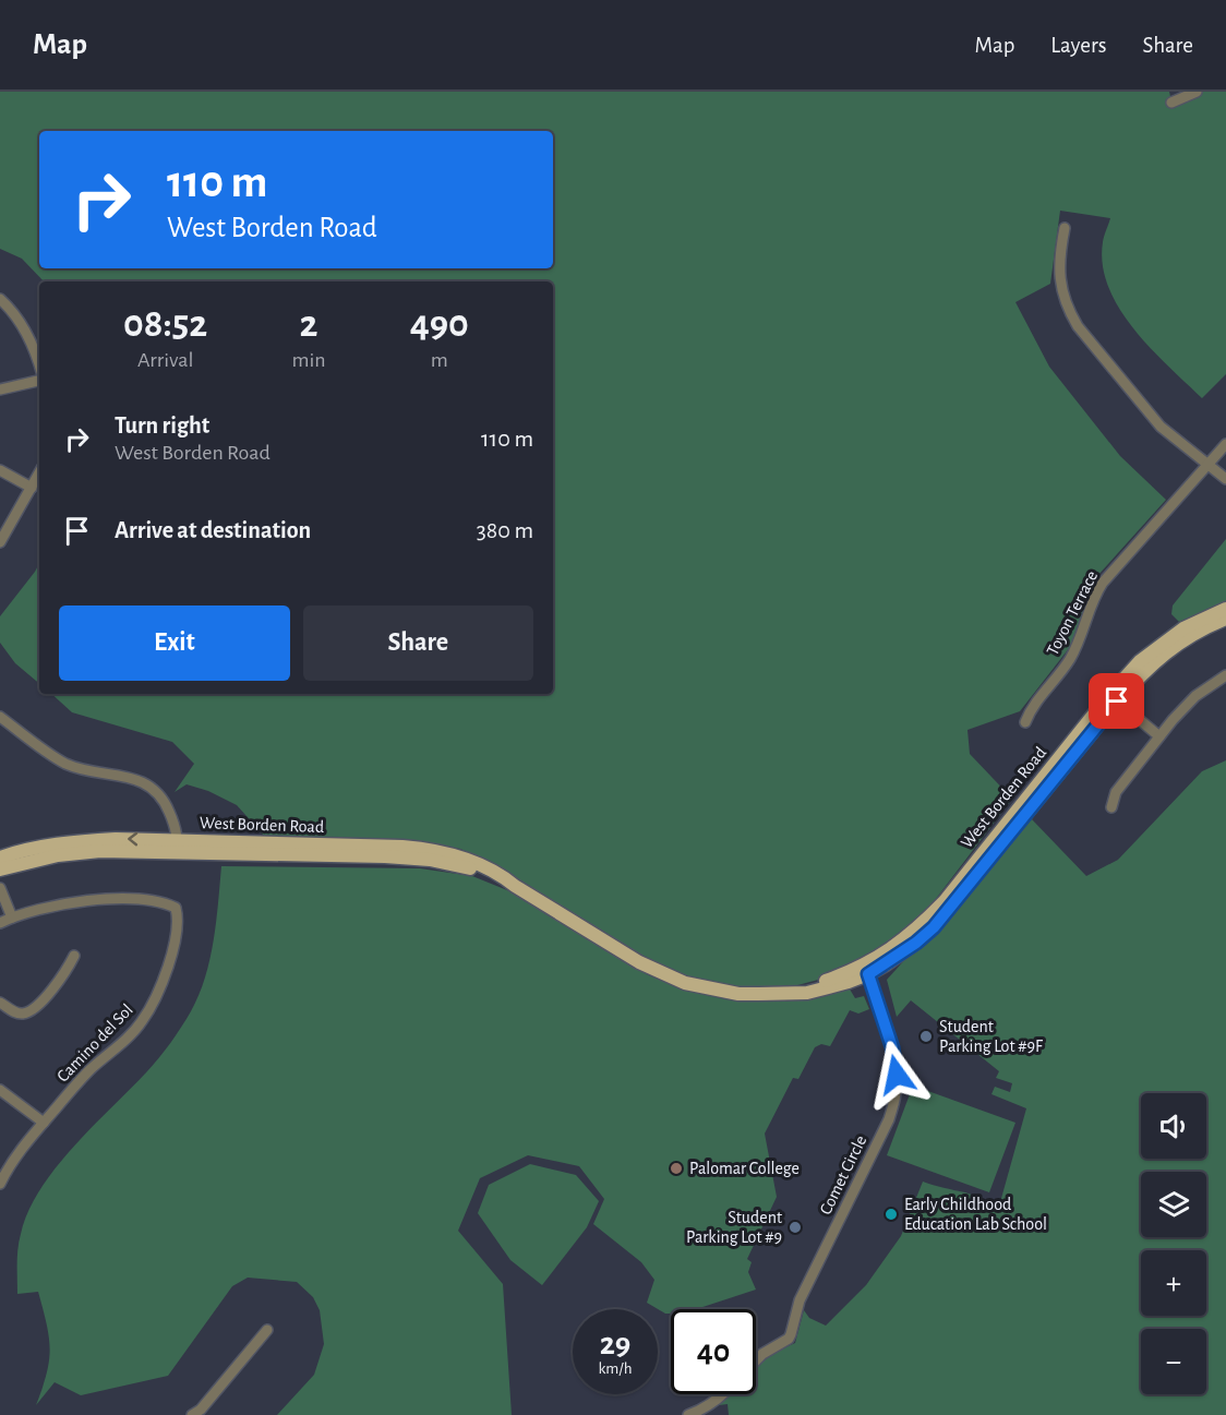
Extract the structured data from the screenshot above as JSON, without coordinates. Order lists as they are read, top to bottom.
{
  "streets": {
    "main road": ["West Borden Road"],
    "street": ["Toyon Terrace", "Camino del Sol", "Comet Circle"]
  },
  "crossings": [
    ["West Borden Road", "Comet Circle"]
  ],
  "places": [
    "Student Parking Lot #9F",
    "Palomar College",
    "Early Childhood Education Lab School",
    "Student Parking Lot #9"
  ],
  "page": {
    "header": "Map",
    "nav": ["Map", "Layers", "Share"],
    "turn": ["110 m", "West Borden Road"],
    "eta": [
      "08:52",
      "Arrival",
      "2",
      "min",
      "490",
      "m"
    ],
    "list": [
      {
        "name": "Turn right",
        "note": "West Borden Road",
        "value": "110 m"
      },
      {
        "name": "Arrive at destination",
        "value": "380 m"
      }
    ],
    "buttons": ["Exit", "Share"],
    "map_buttons": ["+", "−"],
    "speed": "29 km/h",
    "limit": "40"
  }
}
